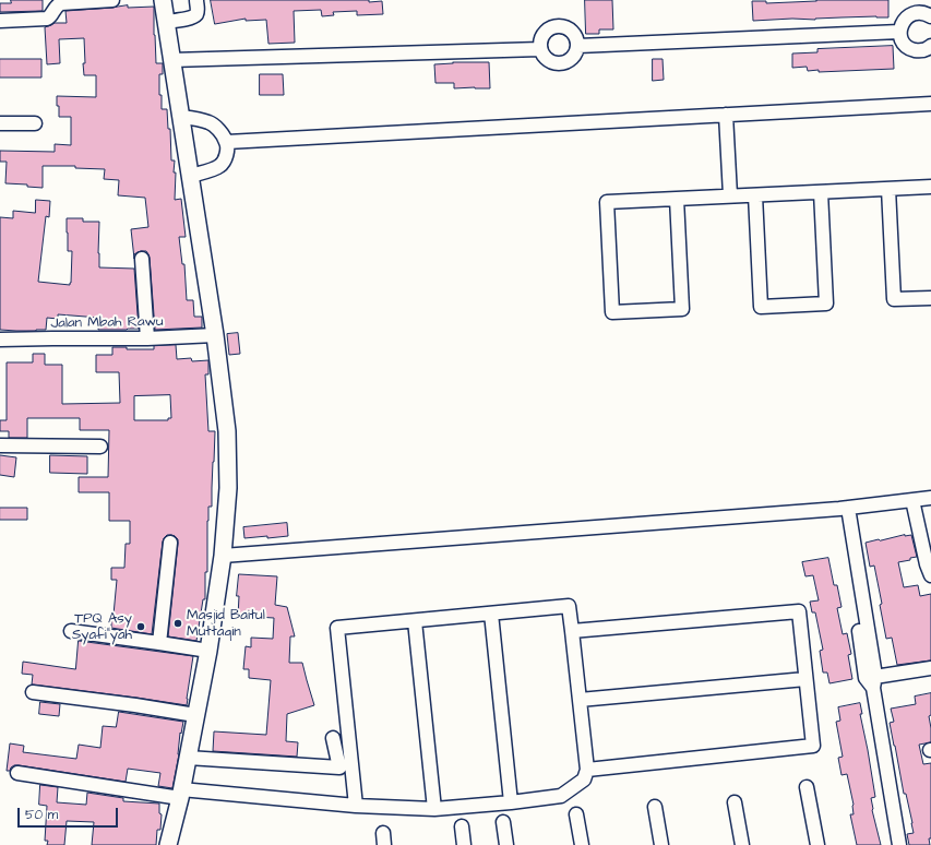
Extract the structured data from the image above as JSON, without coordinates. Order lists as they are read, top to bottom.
{
  "streets": {
    "street": ["Jalan Mbah Rawu"]
  },
  "places": ["Masjid Baitul Muttaqin", "TPQ Asy Syafi\"yah"],
  "scale_bar": "50 m"
}
